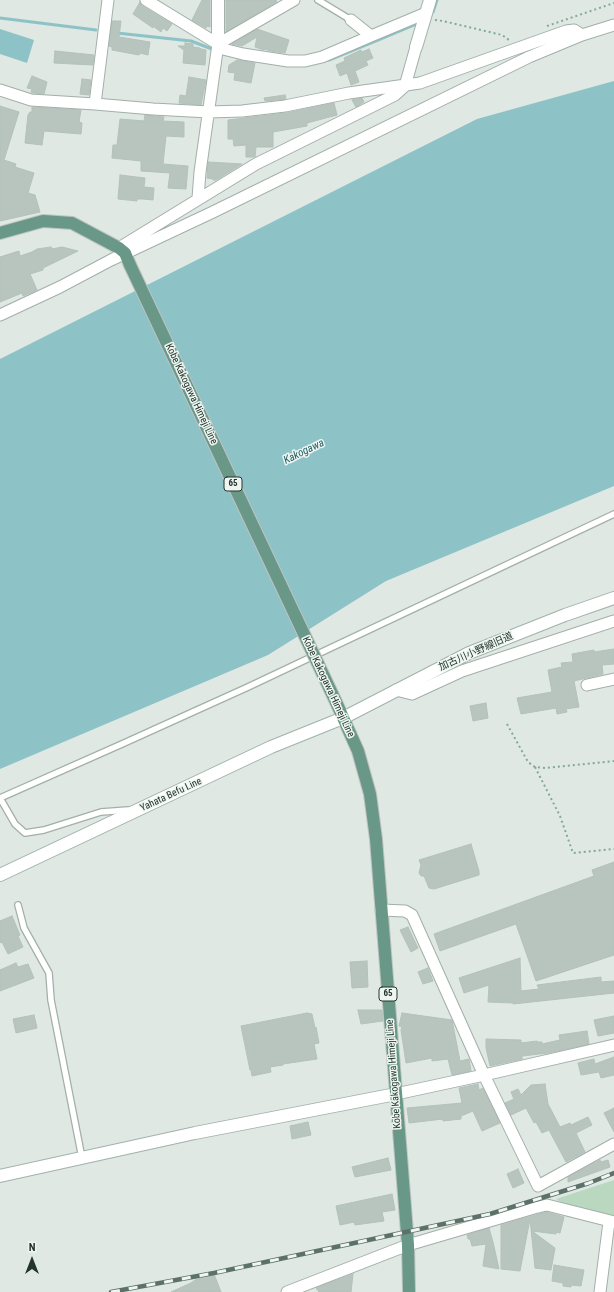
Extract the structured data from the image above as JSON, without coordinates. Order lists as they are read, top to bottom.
{
  "streets": {
    "main road": ["Kobe Kakogawa Himeji Line", "65"],
    "street": ["加古川小野線旧道", "Yahata Befu Line"]
  },
  "crossings": [
    ["Kobe Kakogawa Himeji Line", "加古川小野線旧道"],
    ["Kobe Kakogawa Himeji Line", "Yahata Befu Line"],
    ["加古川小野線旧道", "Yahata Befu Line"]
  ],
  "water": ["Kakogawa"],
  "north": "top"
}
